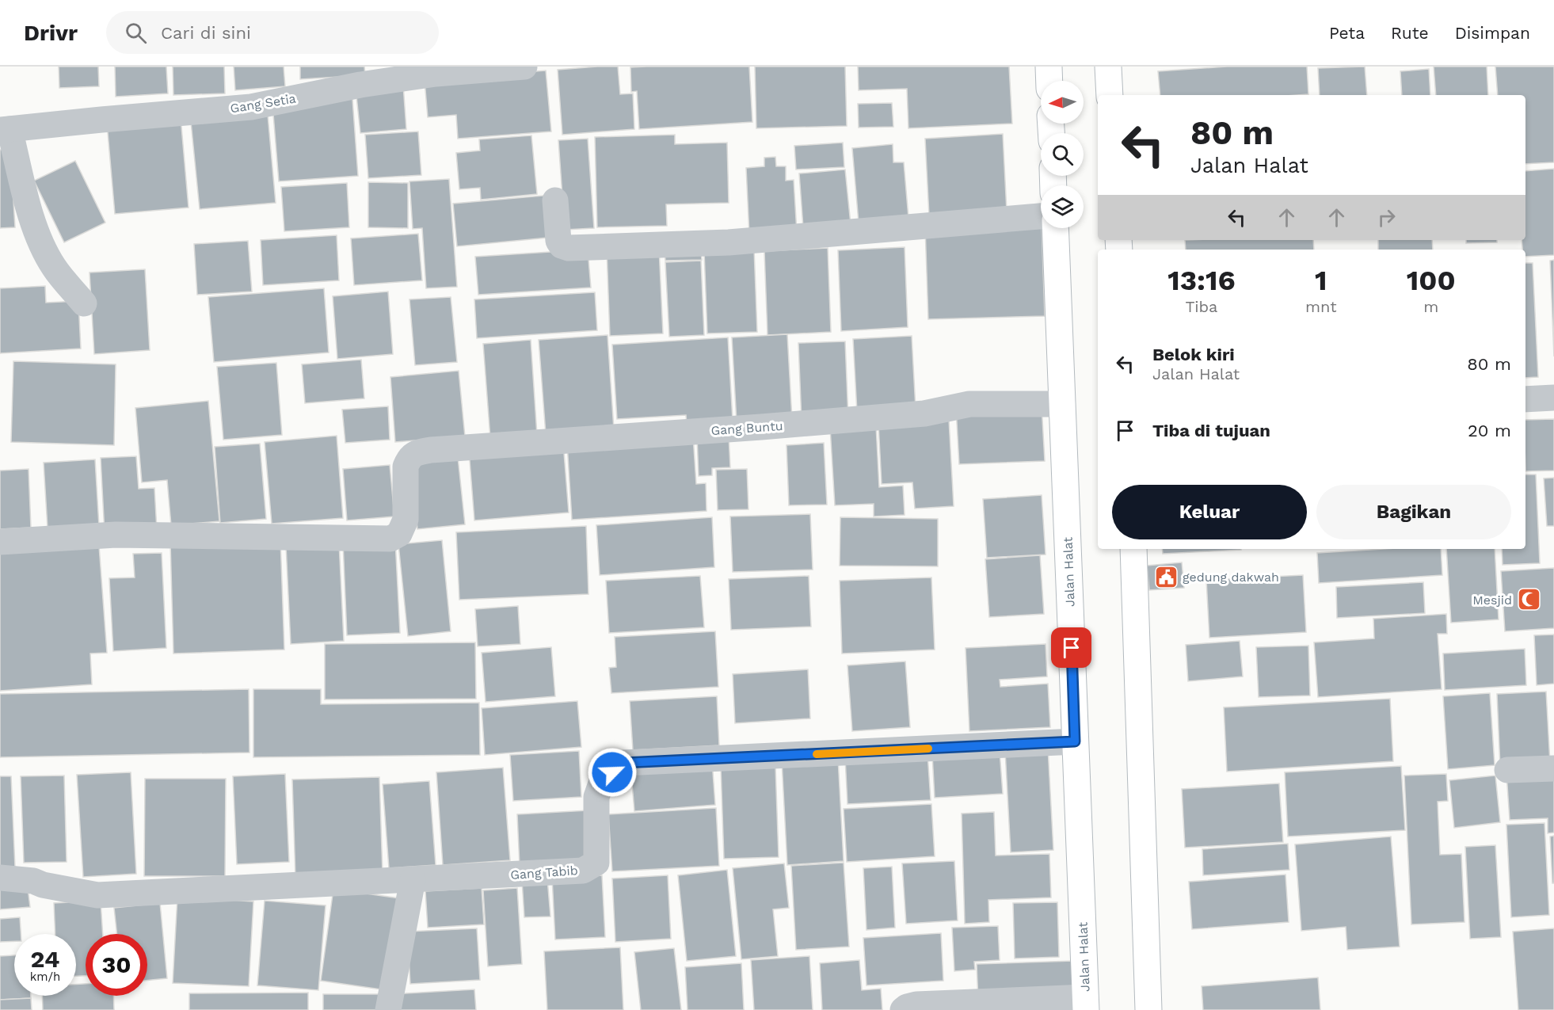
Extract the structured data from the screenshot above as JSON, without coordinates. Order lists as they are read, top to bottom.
{
  "streets": {
    "main road": ["Jalan Halat"],
    "street": ["Gang Setia", "Gang Buntu", "Gang Tabib"]
  },
  "crossings": [
    ["Gang Buntu", "Jalan Halat"],
    ["Jalan Halat", "Gang Tabib"]
  ],
  "places": {
    "public building": ["gedung dakwah"],
    "mosque": ["Mesjid"]
  },
  "north": "left",
  "page": {
    "header": "Drivr",
    "search": "Cari di sini",
    "nav": ["Peta", "Rute", "Disimpan"],
    "turn": ["80 m", "Jalan Halat"],
    "eta": [
      "13:16",
      "Tiba",
      "1",
      "mnt",
      "100",
      "m"
    ],
    "list": [
      {
        "name": "Belok kiri",
        "note": "Jalan Halat",
        "value": "80 m"
      },
      {
        "name": "Tiba di tujuan",
        "value": "20 m"
      }
    ],
    "buttons": ["Keluar", "Bagikan"],
    "speed": "24 km/h",
    "limit": "30"
  }
}
